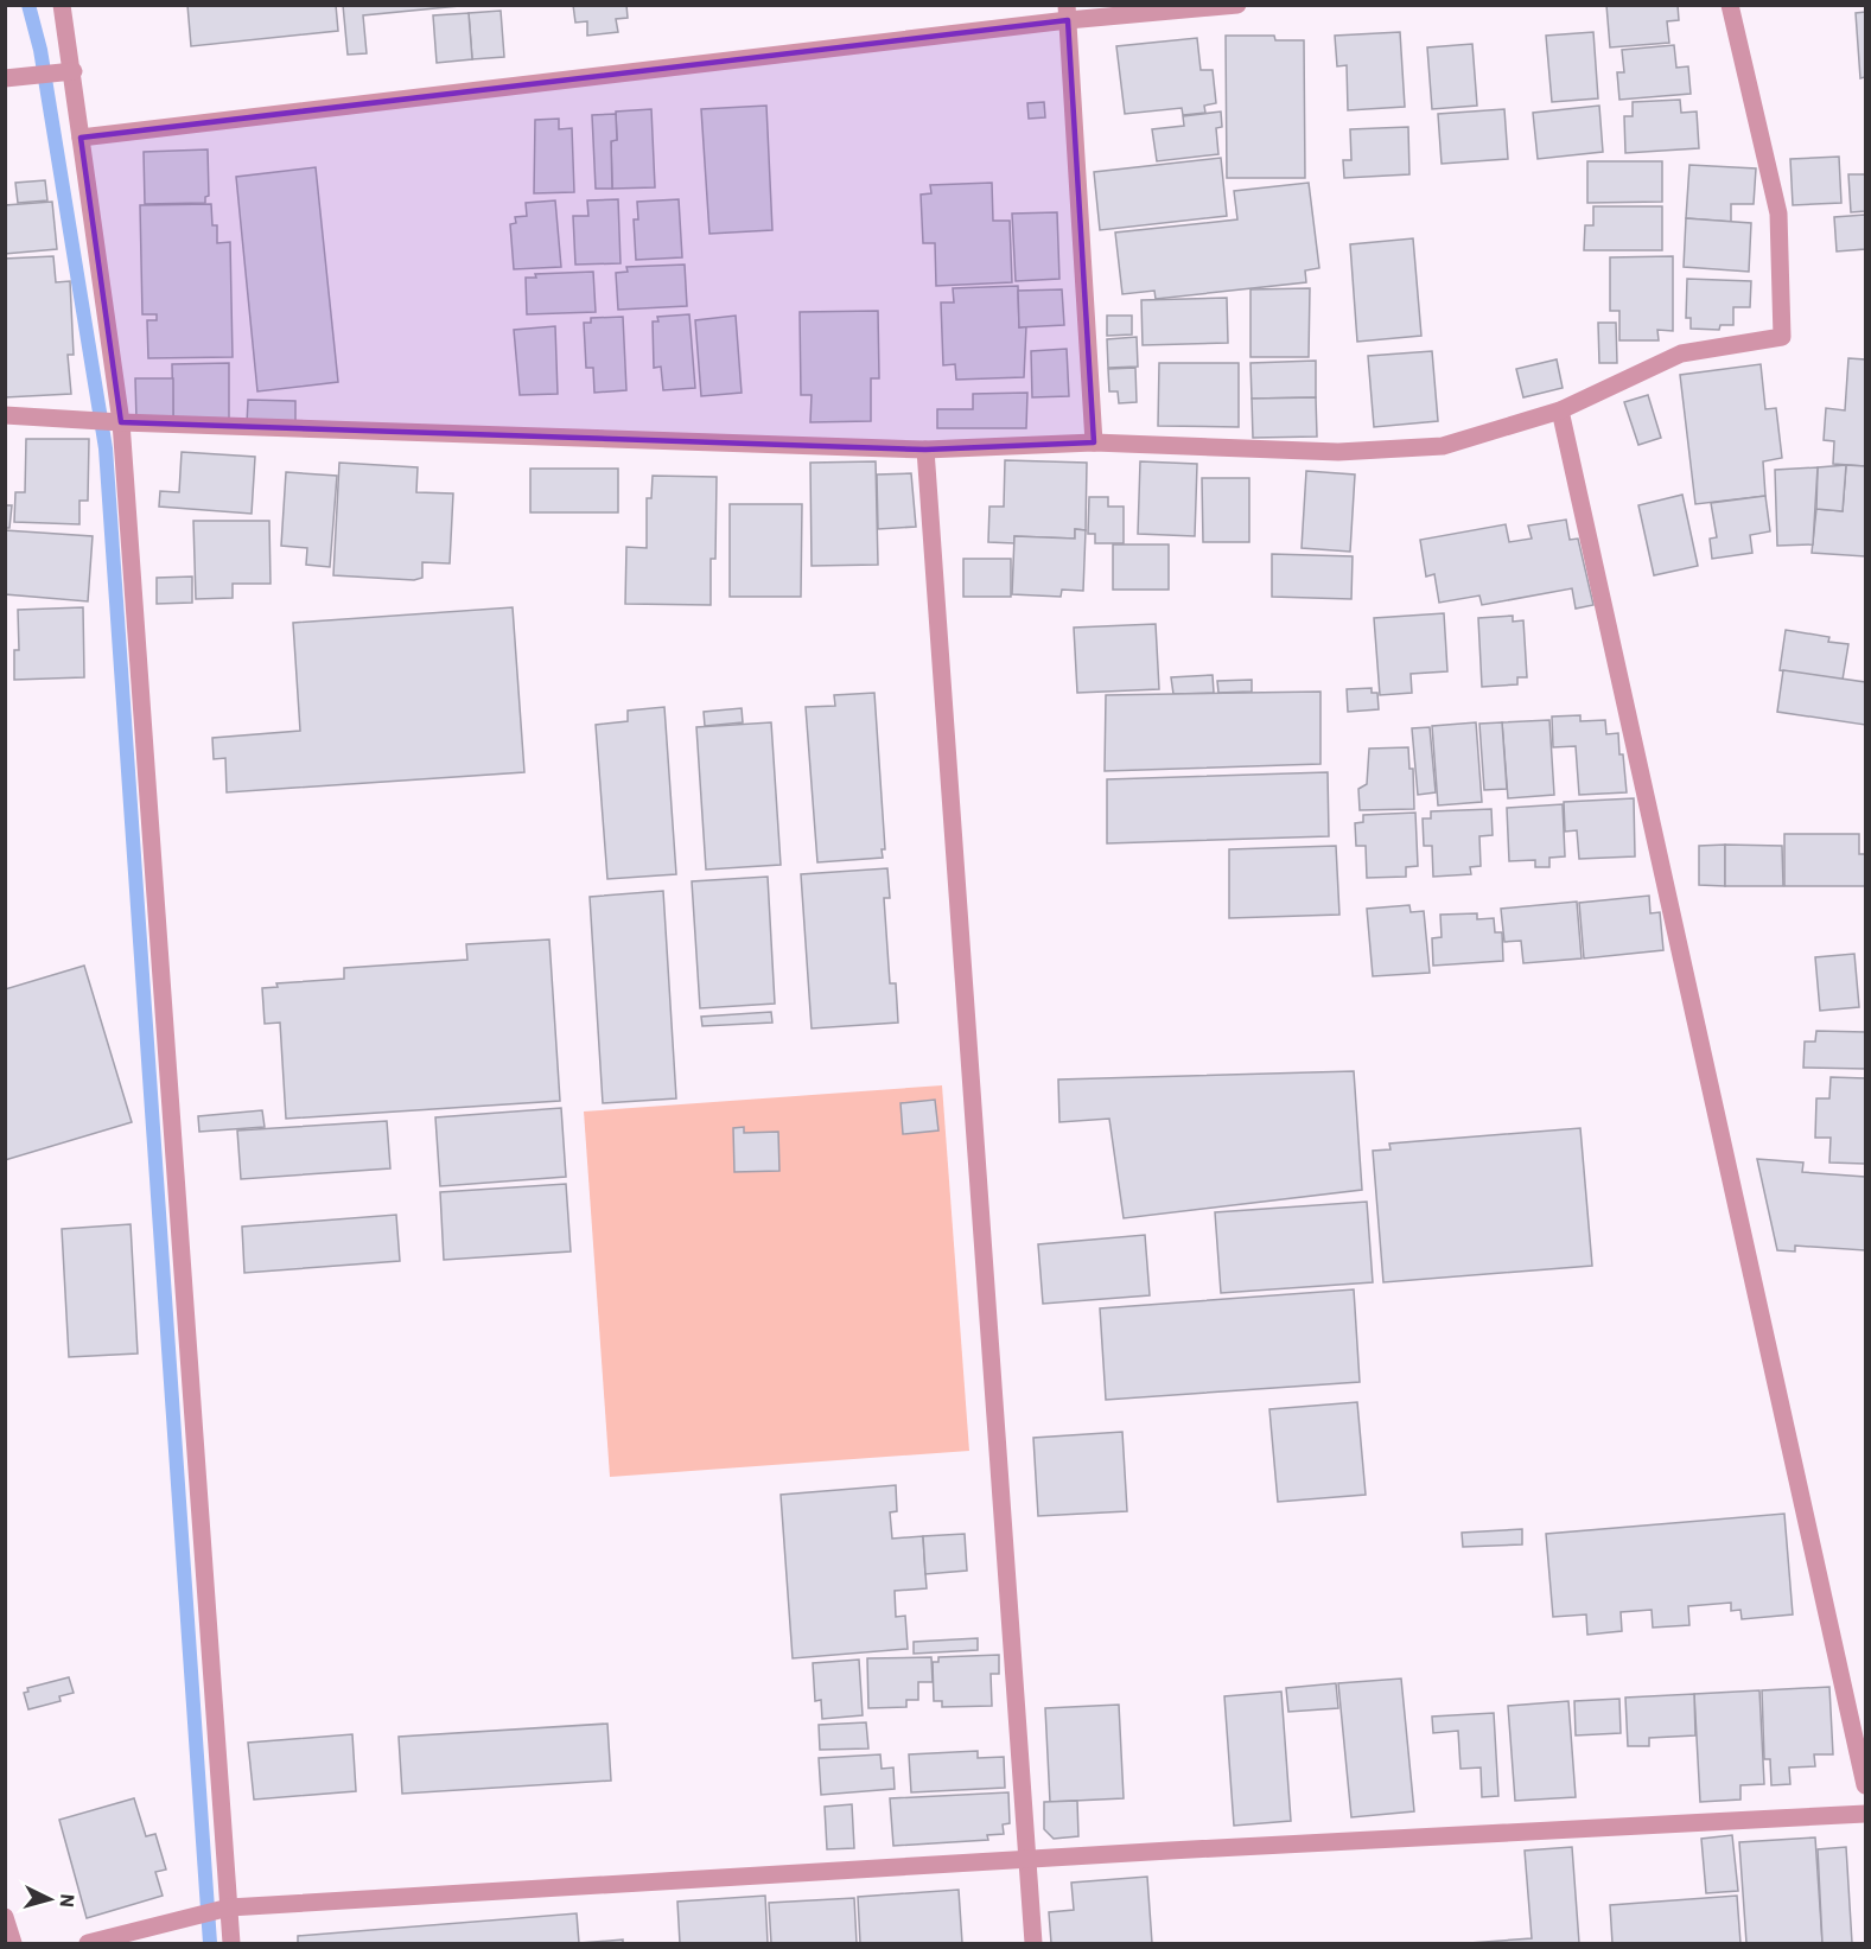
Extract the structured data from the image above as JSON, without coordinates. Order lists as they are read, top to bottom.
{
  "north": "right"
}
